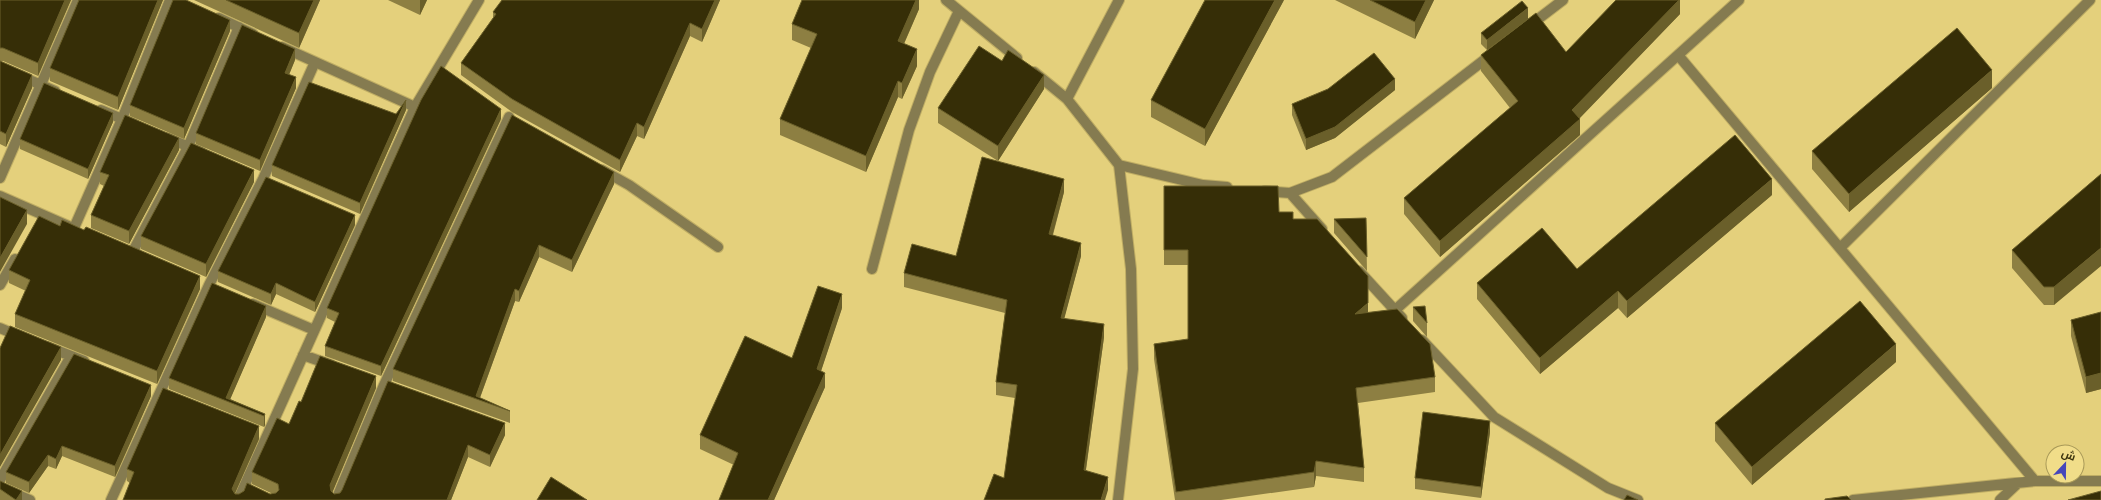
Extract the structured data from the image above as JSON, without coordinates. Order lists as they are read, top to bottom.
{
  "north": "top"
}
